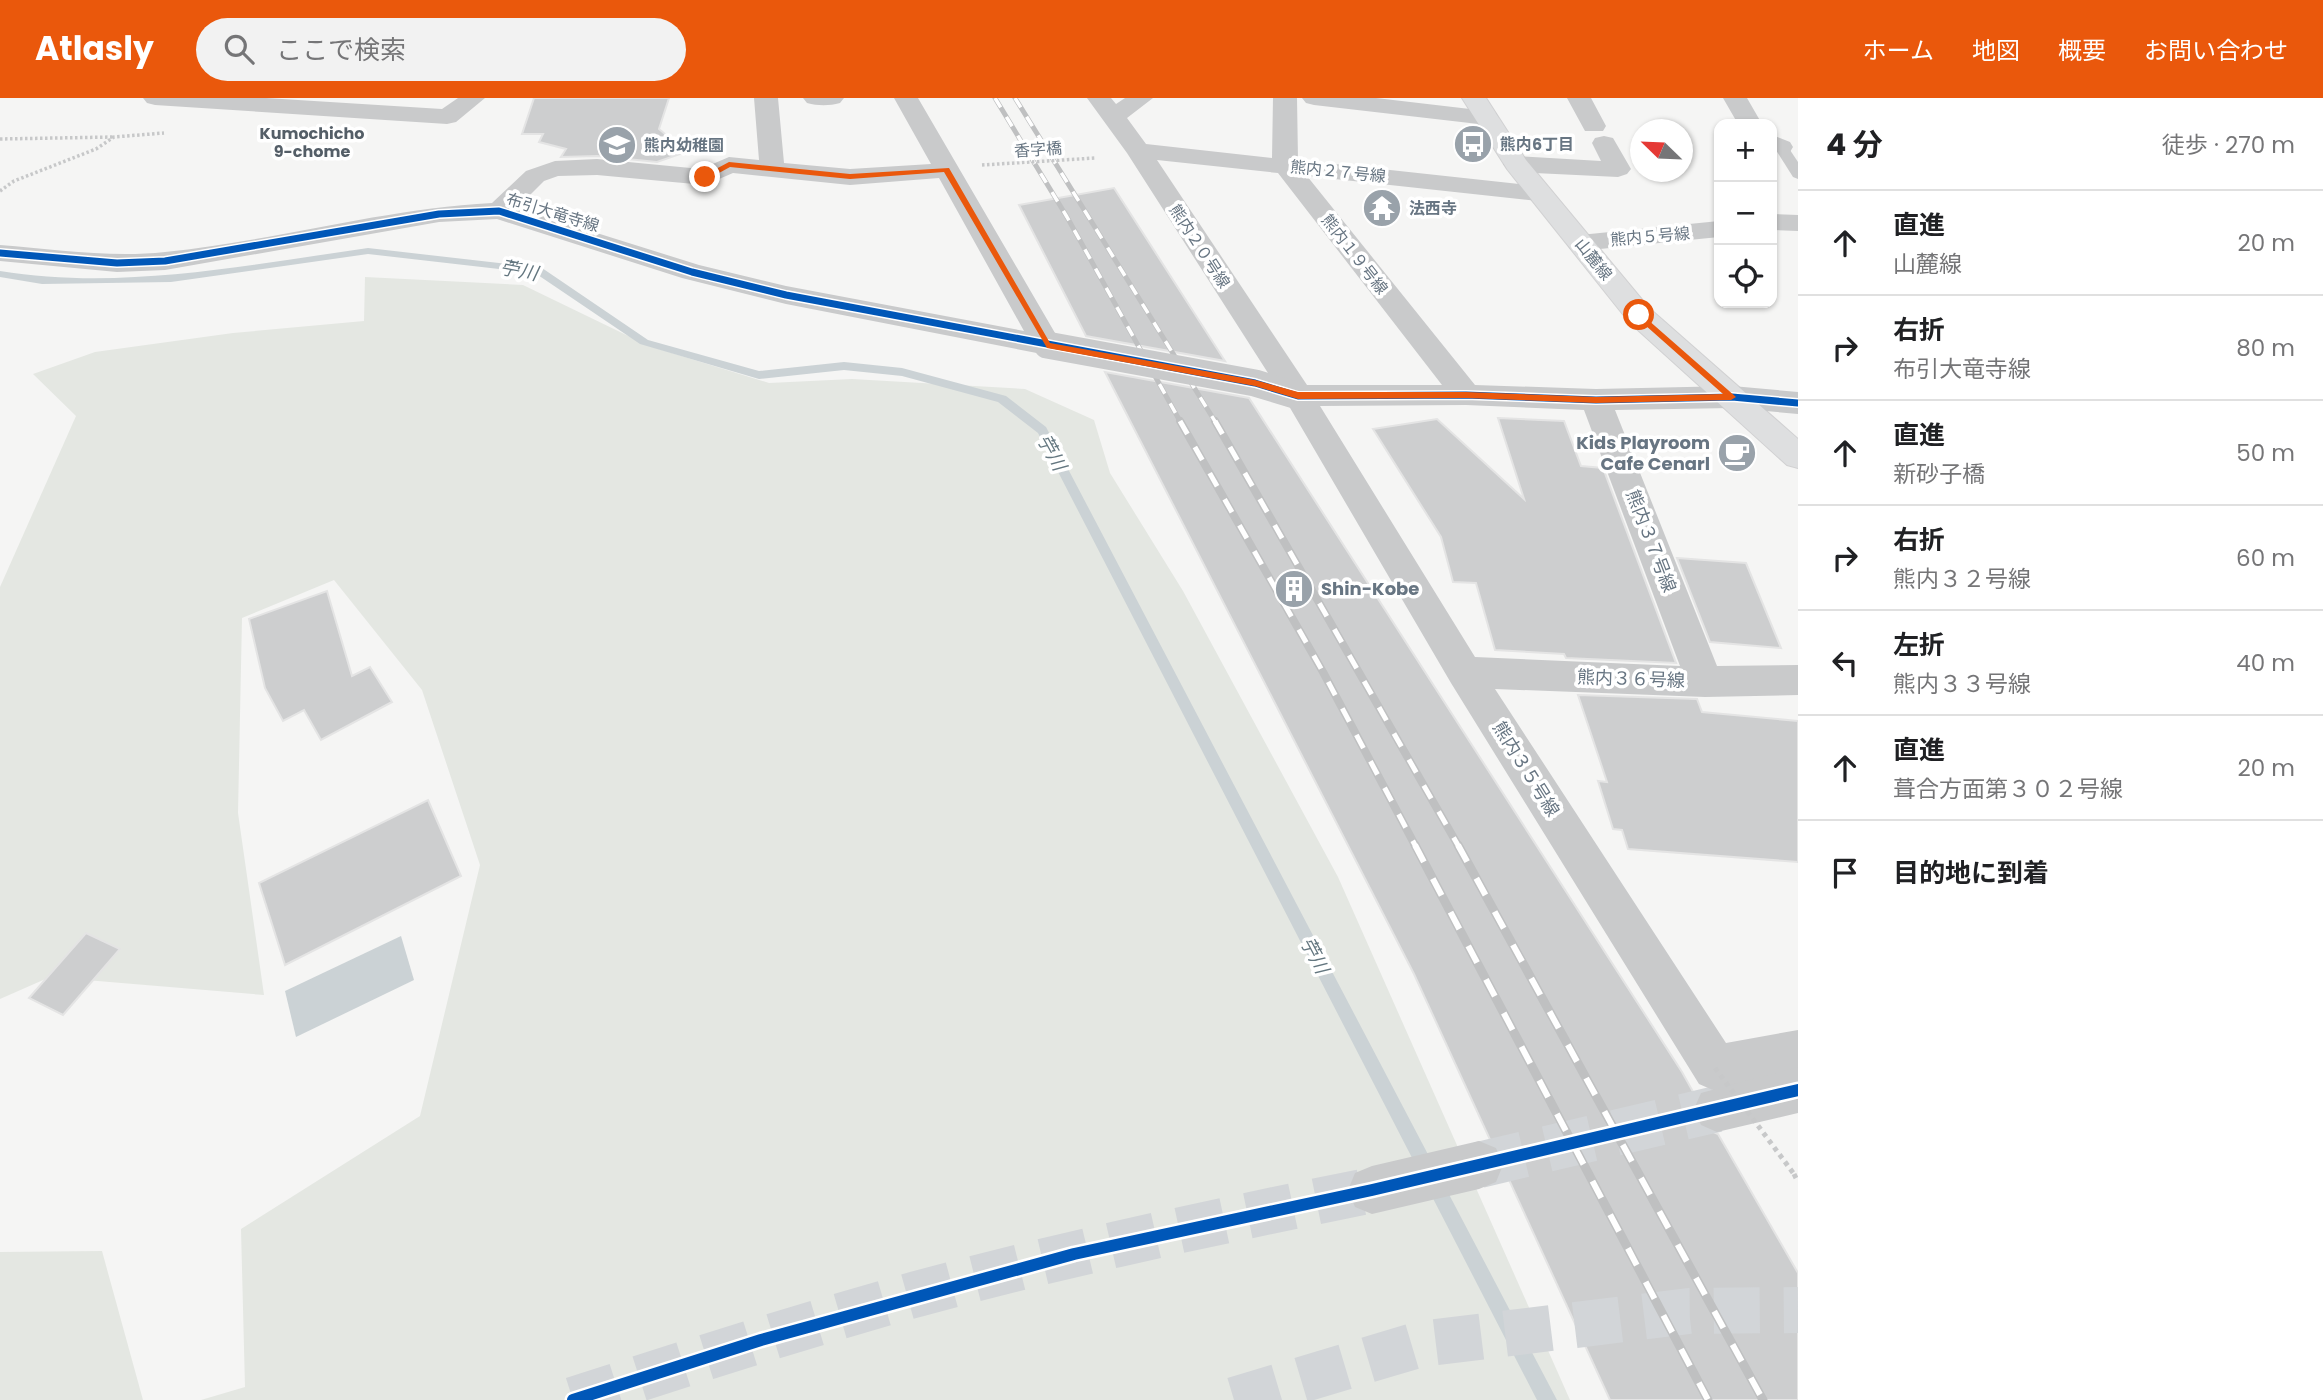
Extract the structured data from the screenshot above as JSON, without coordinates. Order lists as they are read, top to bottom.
{
  "streets": {
    "main road": ["山麓線"],
    "street": [
      "熊内２７号線",
      "布引大竜寺線",
      "熊内５号線",
      "熊内２０号線",
      "熊内１９号線",
      "熊内３７号線",
      "熊内３６号線",
      "熊内３５号線"
    ],
    "path": ["香字橋"]
  },
  "crossings": [
    ["熊内２７号線", "熊内２０号線"],
    ["熊内２７号線", "熊内１９号線"],
    ["熊内２７号線", "山麓線"],
    ["布引大竜寺線", "熊内２０号線"],
    ["布引大竜寺線", "熊内３５号線"],
    ["熊内５号線", "山麓線"],
    ["熊内２０号線", "熊内３５号線"],
    ["熊内３７号線", "熊内３６号線"],
    ["熊内３６号線", "熊内３５号線"]
  ],
  "districts": ["Kumochicho 9-chome"],
  "water": ["苧川"],
  "places": {
    "bus stop": ["熊内6丁目"],
    "school or university": ["熊内幼稚園"],
    "temple": ["法西寺"],
    "cafe": ["Kids Playroom Cafe Cenarl"],
    "building": ["Shin-Kobe"]
  },
  "north": "top left",
  "page": {
    "header": "Atlasly",
    "search": "ここで検索",
    "nav": [
      "ホーム",
      "地図",
      "概要",
      "お問い合わせ"
    ],
    "heading": ["4 分", "徒歩 · 270 m"],
    "map_buttons": ["+", "−"],
    "list": [
      ["直進", "山麓線", "20 m"],
      ["右折", "布引大竜寺線", "80 m"],
      ["直進", "新砂子橋", "50 m"],
      ["右折", "熊内３２号線", "60 m"],
      ["左折", "熊内３３号線", "40 m"],
      ["直進", "葺合方面第３０２号線", "20 m"],
      "目的地に到着"
    ]
  }
}
